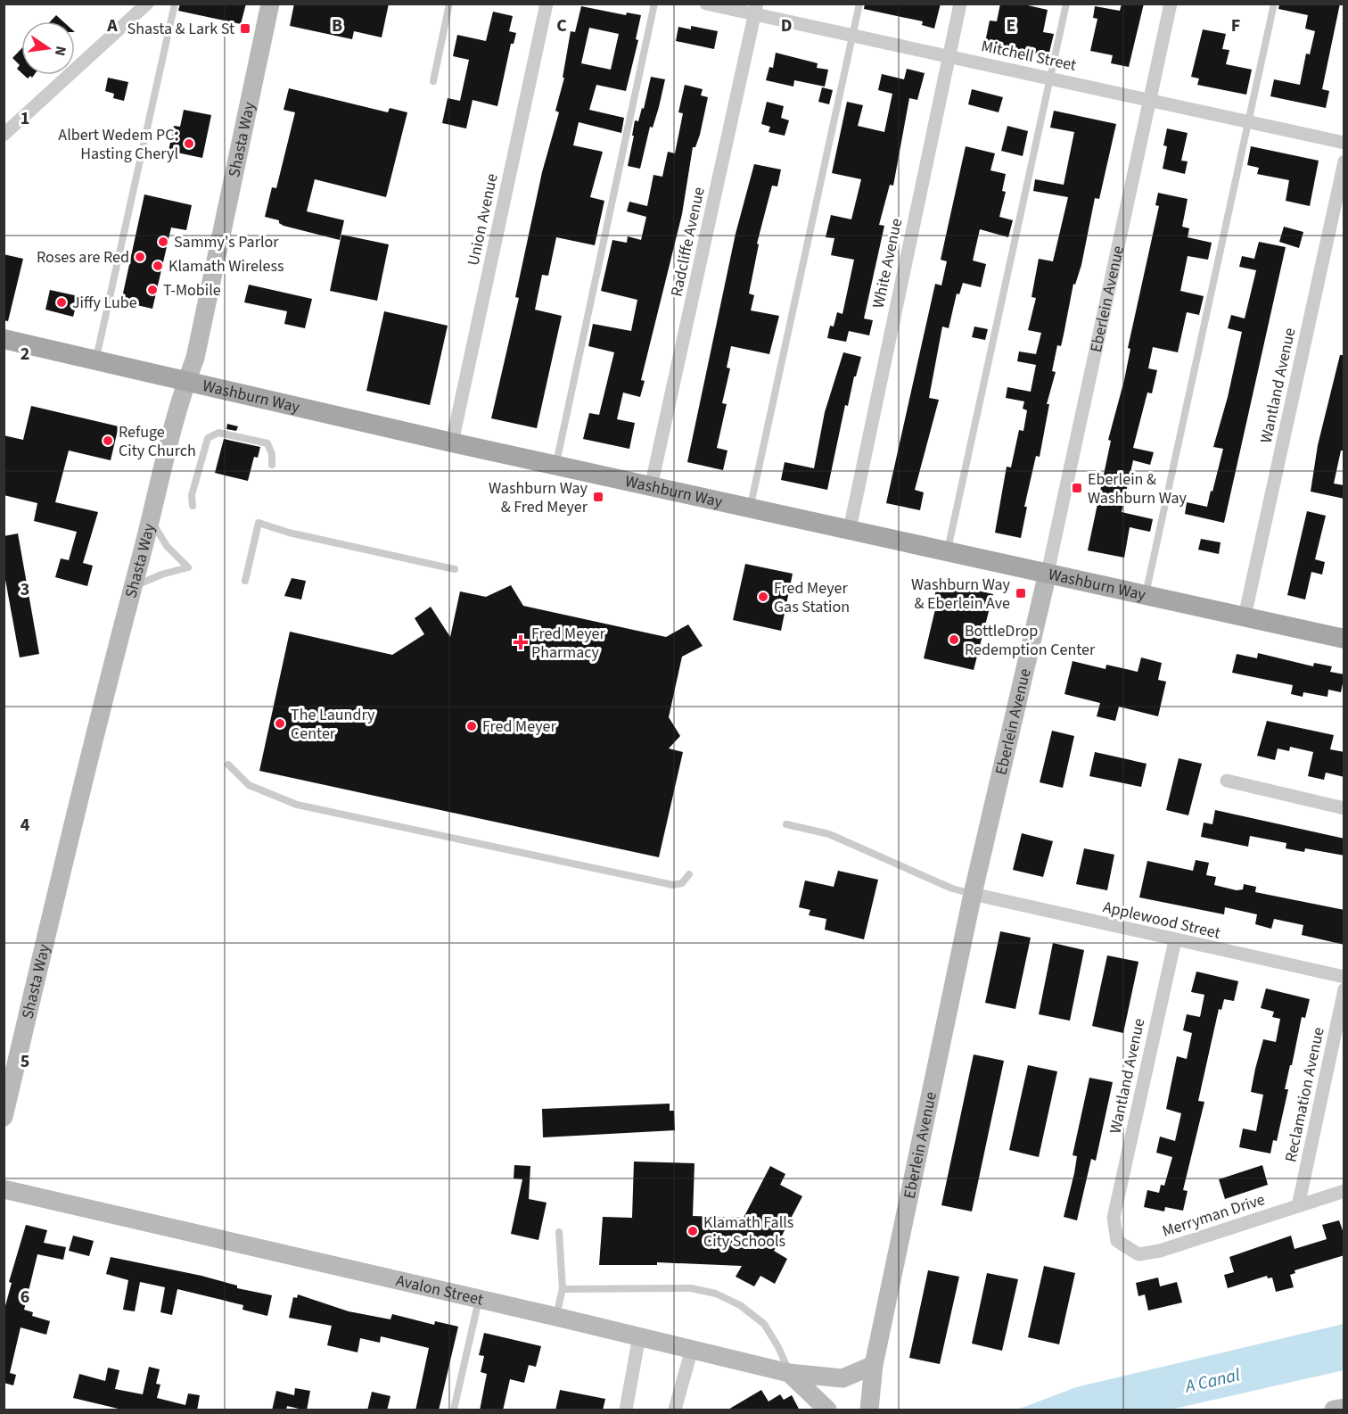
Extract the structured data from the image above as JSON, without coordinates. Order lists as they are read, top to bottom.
{
  "streets": {
    "main road": ["Washburn Way"],
    "street": [
      "Mitchell Street",
      "Shasta Way",
      "Union Avenue",
      "Radcliffe Avenue",
      "White Avenue",
      "Eberlein Avenue",
      "Wantland Avenue",
      "Applewood Street",
      "Reclamation Avenue",
      "Merryman Drive",
      "Avalon Street"
    ]
  },
  "crossings": [
    ["Mitchell Street", "Radcliffe Avenue"],
    ["Mitchell Street", "White Avenue"],
    ["Mitchell Street", "Eberlein Avenue"],
    ["Shasta Way", "Washburn Way"],
    ["Union Avenue", "Washburn Way"],
    ["Radcliffe Avenue", "Washburn Way"],
    ["White Avenue", "Washburn Way"],
    ["Eberlein Avenue", "Washburn Way"],
    ["Eberlein Avenue", "Applewood Street"],
    ["Eberlein Avenue", "Avalon Street"],
    ["Wantland Avenue", "Washburn Way"],
    ["Wantland Avenue", "Applewood Street"],
    ["Wantland Avenue", "Merryman Drive"],
    ["Reclamation Avenue", "Merryman Drive"]
  ],
  "water": ["A Canal"],
  "places": {
    "transit": [
      "Shasta & Lark St",
      "Eberlein & Washburn Way",
      "Washburn Way & Fred Meyer",
      "Washburn Way & Eberlein Ave"
    ],
    "other": [
      "Albert Wedem PC: Hasting Cheryl",
      "Sammy's Parlor",
      "Roses are Red",
      "Klamath Wireless",
      "T-Mobile",
      "Jiffy Lube",
      "Refuge City Church",
      "Fred Meyer Gas Station",
      "BottleDrop Redemption Center",
      "The Laundry Center",
      "Fred Meyer",
      "Klamath Falls City Schools"
    ],
    "health": ["Fred Meyer Pharmacy"]
  },
  "north": "right",
  "grid": {
    "columns": [
      "A",
      "B",
      "C",
      "D",
      "E",
      "F"
    ],
    "rows": [
      "1",
      "2",
      "3",
      "4",
      "5",
      "6"
    ]
  }
}
